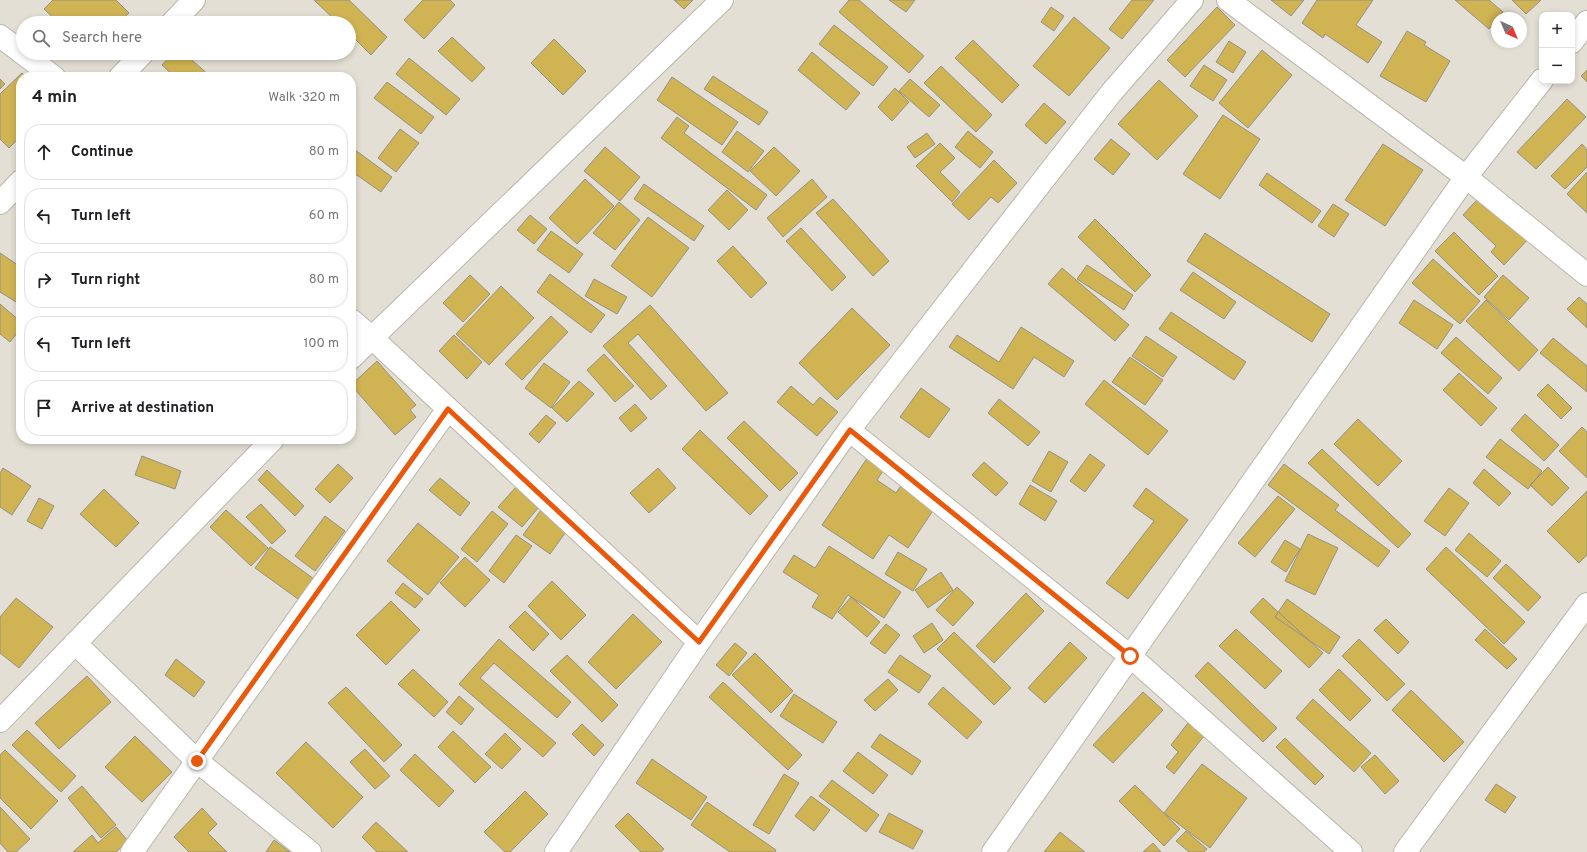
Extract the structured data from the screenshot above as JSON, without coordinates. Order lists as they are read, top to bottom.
{
  "north": "bottom right",
  "page": {
    "map_buttons": ["+", "−"],
    "search": "Search here",
    "heading": ["4 min", "Walk · 320 m"],
    "list": [
      ["Continue", "80 m"],
      ["Turn left", "60 m"],
      ["Turn right", "80 m"],
      ["Turn left", "100 m"],
      "Arrive at destination"
    ]
  }
}
